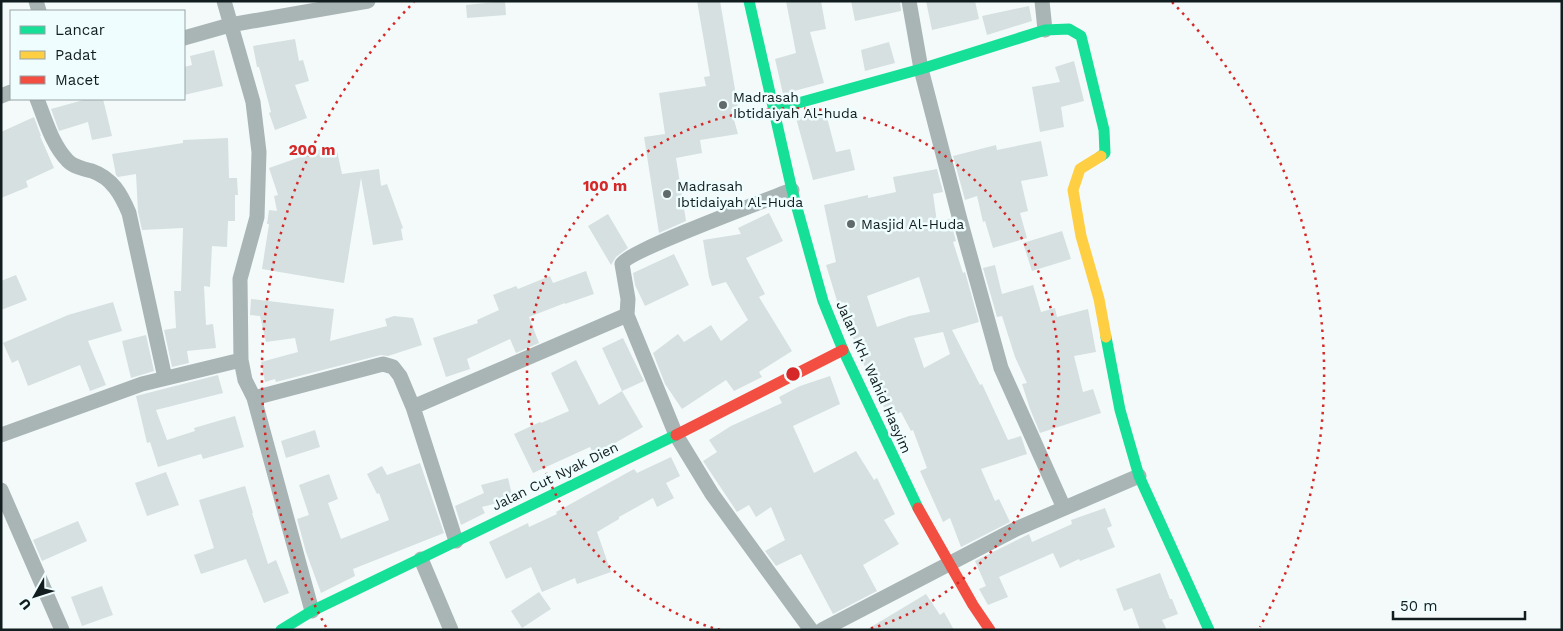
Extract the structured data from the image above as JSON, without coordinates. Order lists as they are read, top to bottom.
{
  "streets": {
    "street": ["Jalan KH. Wahid Hasyim", "Jalan Cut Nyak Dien"]
  },
  "crossings": [
    ["Jalan KH. Wahid Hasyim", "Jalan Cut Nyak Dien"]
  ],
  "places": ["Madrasah Ibtidaiyah Al-huda", "Madrasah Ibtidaiyah Al-Huda", "Masjid Al-Huda"],
  "legend": ["Lancar", "Padat", "Macet"],
  "scale_bar": "50 m",
  "north": "bottom left",
  "rings": ["200 m", "100 m"]
}
